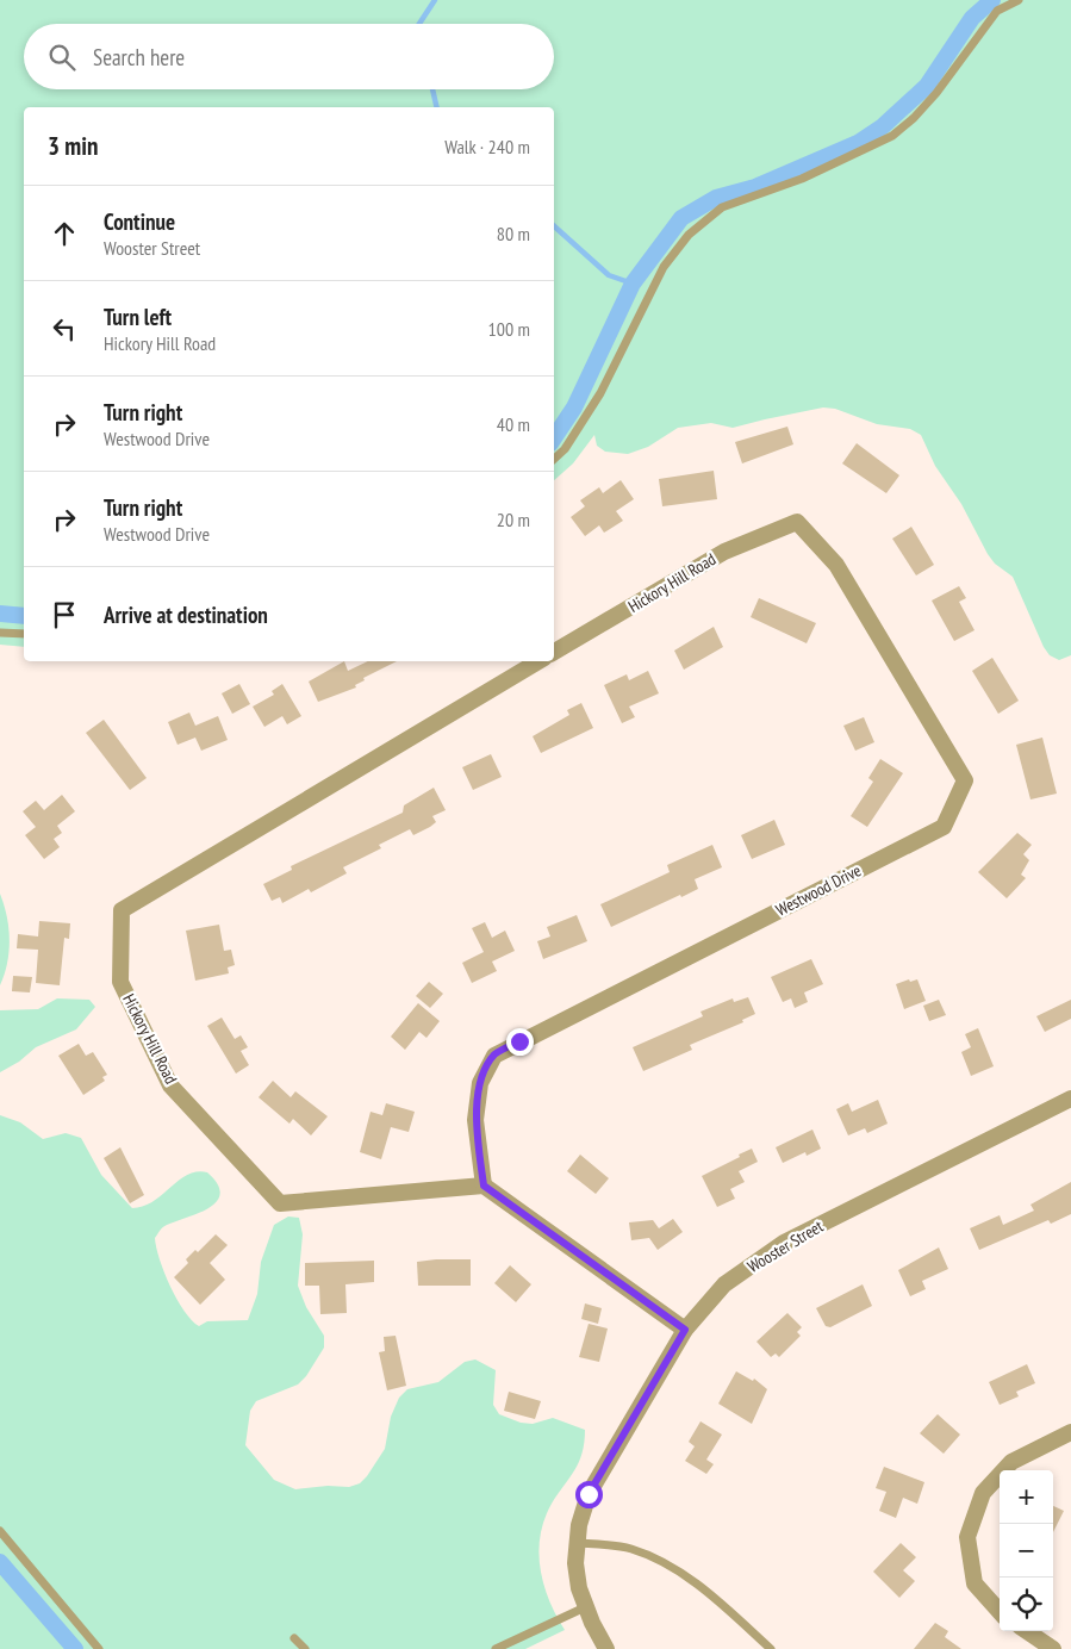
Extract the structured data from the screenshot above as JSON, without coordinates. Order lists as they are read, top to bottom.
{
  "streets": {
    "street": ["Hickory Hill Road", "Westwood Drive", "Wooster Street"]
  },
  "crossings": [
    ["Hickory Hill Road", "Westwood Drive"]
  ],
  "page": {
    "search": "Search here",
    "heading": ["3 min", "Walk · 240 m"],
    "list": [
      ["Continue", "Wooster Street", "80 m"],
      ["Turn left", "Hickory Hill Road", "100 m"],
      ["Turn right", "Westwood Drive", "40 m"],
      ["Turn right", "Westwood Drive", "20 m"],
      "Arrive at destination"
    ],
    "map_buttons": ["+", "−"]
  }
}
